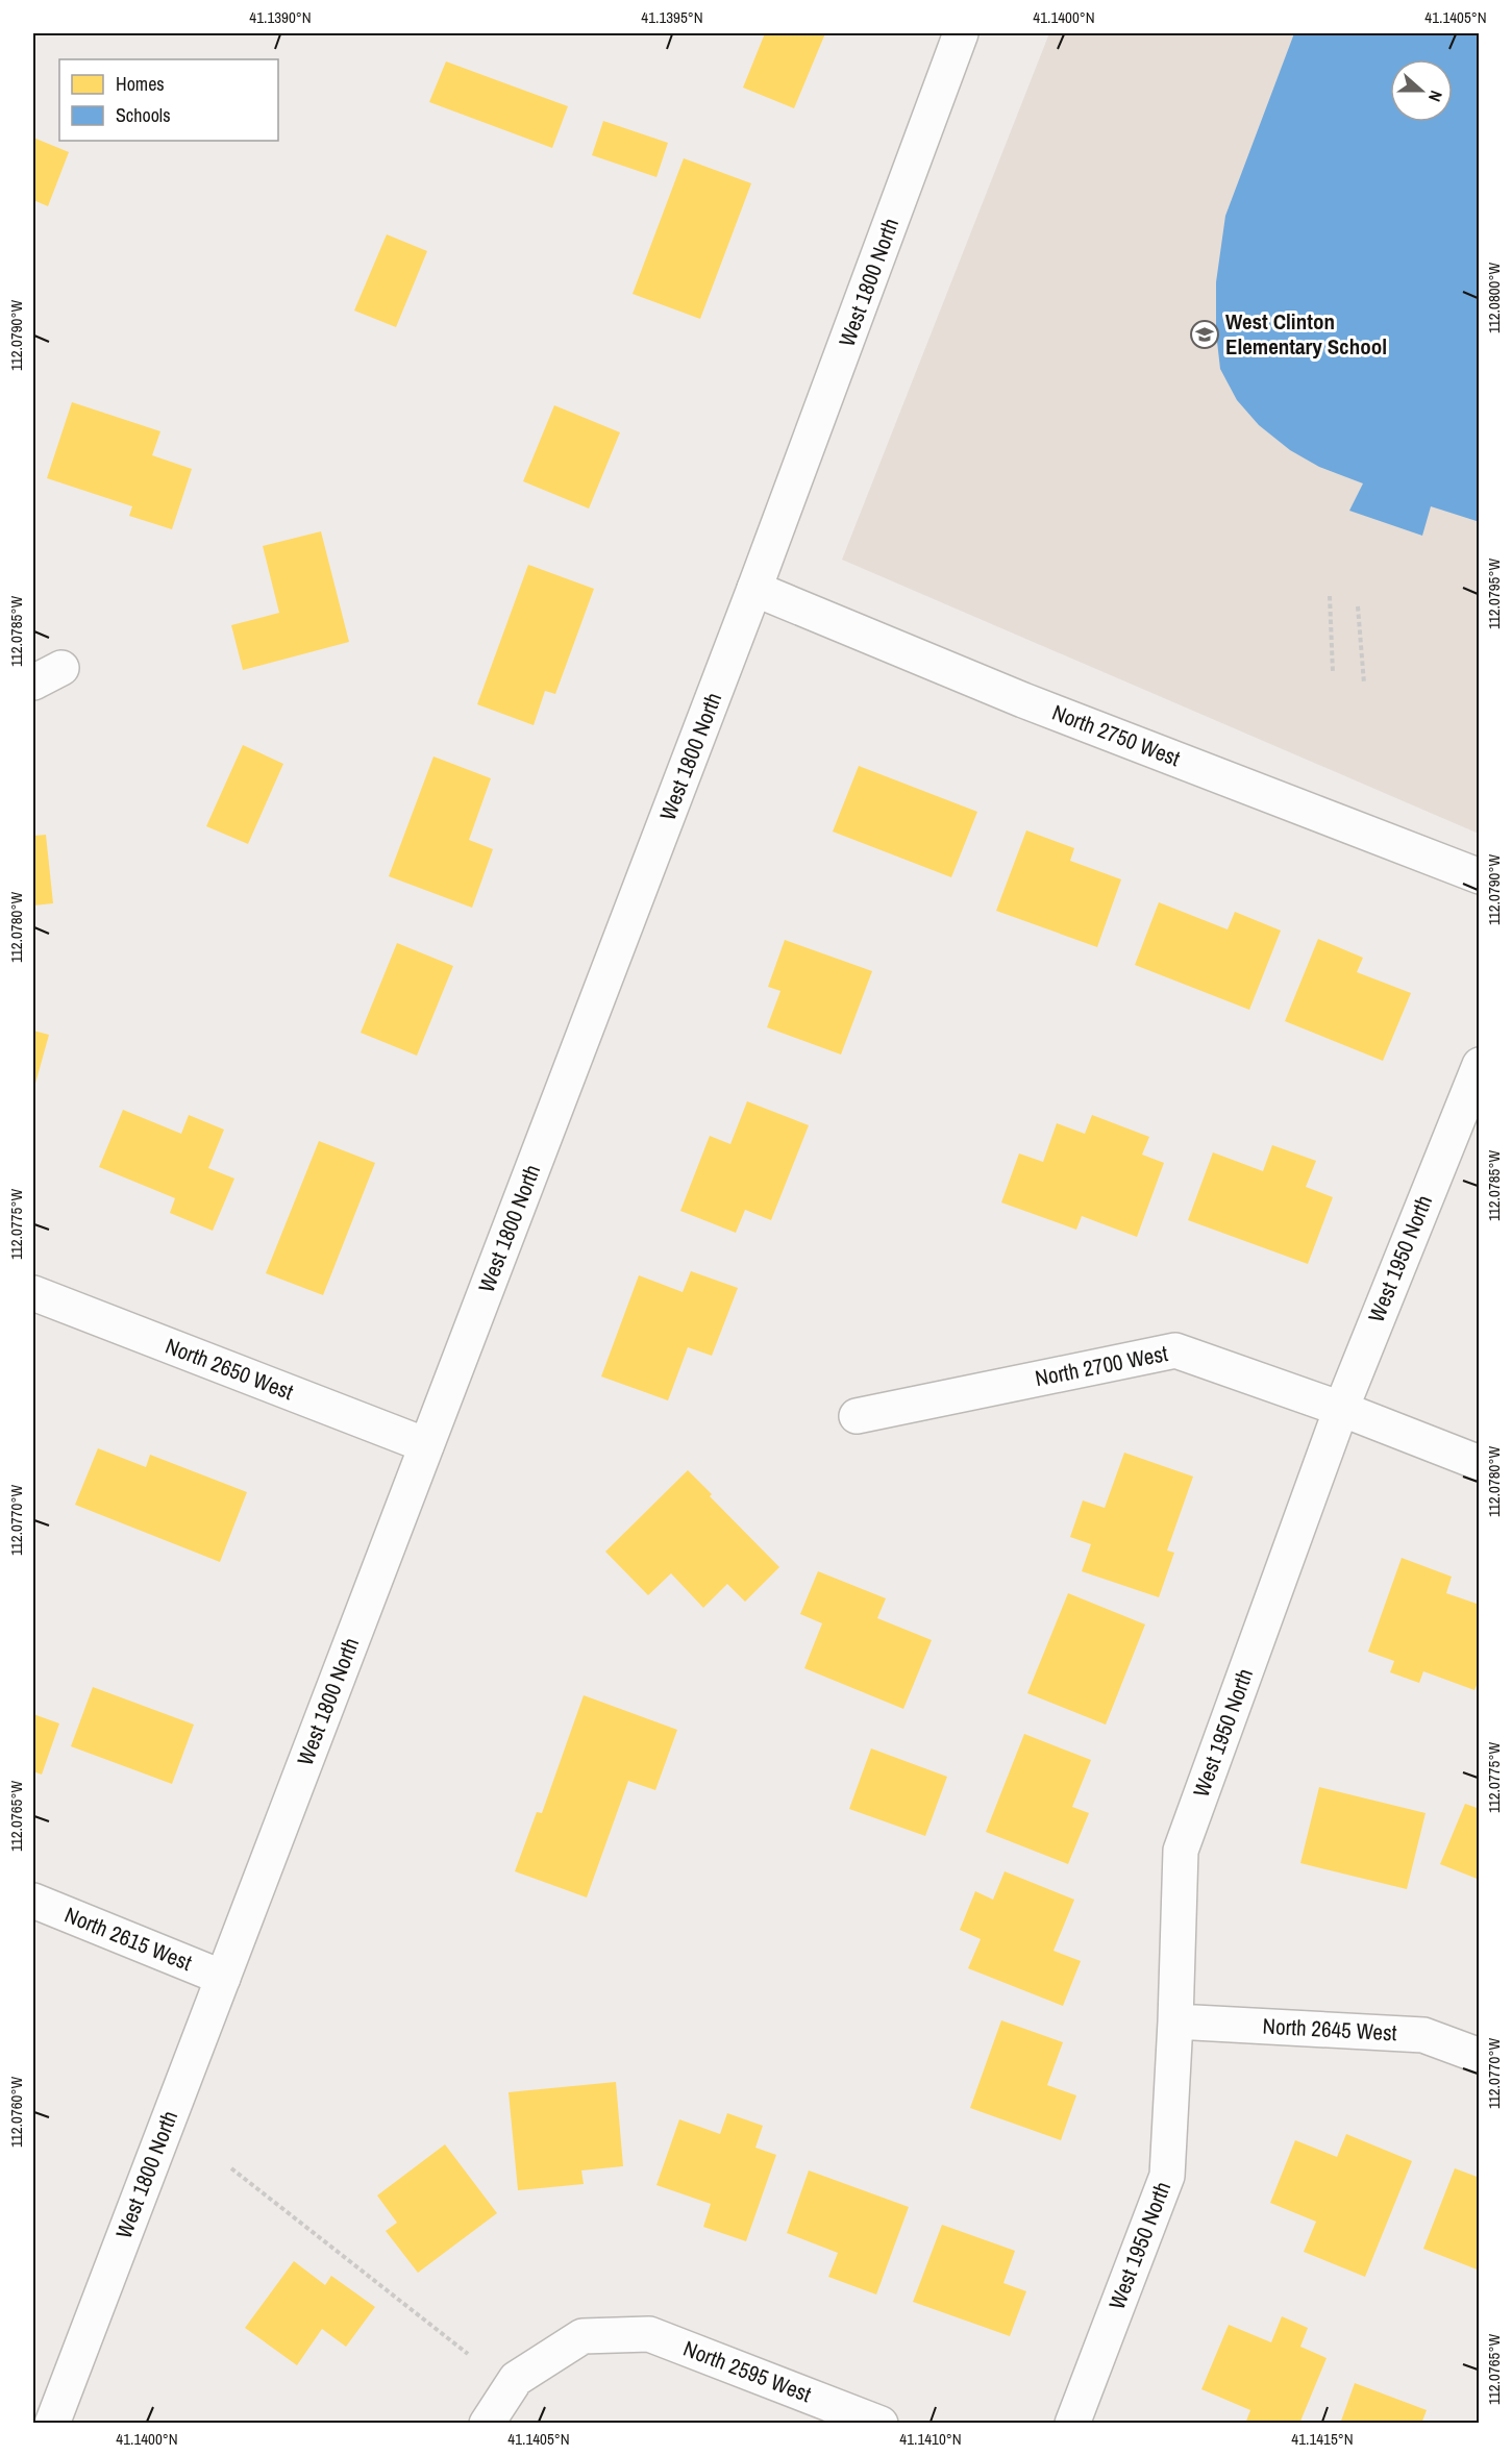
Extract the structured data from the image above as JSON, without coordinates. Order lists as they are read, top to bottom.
{
  "streets": {
    "street": [
      "West 1800 North",
      "North 2750 West",
      "West 1950 North",
      "North 2700 West",
      "North 2650 West",
      "North 2615 West",
      "North 2645 West",
      "North 2595 West"
    ]
  },
  "crossings": [
    ["West 1800 North", "North 2750 West"],
    ["West 1800 North", "North 2650 West"],
    ["West 1800 North", "North 2615 West"],
    ["West 1950 North", "North 2700 West"],
    ["West 1950 North", "North 2645 West"]
  ],
  "places": {
    "school or university": ["West Clinton Elementary School"]
  },
  "legend": ["Homes", "Schools"],
  "north": "right",
  "coordinates": [
    "41.1390°N",
    "41.1395°N",
    "41.1400°N",
    "41.1405°N",
    "112.0800°W",
    "112.0790°W",
    "112.0795°W",
    "112.0785°W",
    "112.0780°W",
    "112.0775°W",
    "112.0770°W",
    "112.0765°W",
    "112.0760°W",
    "41.1410°N",
    "41.1415°N"
  ]
}
